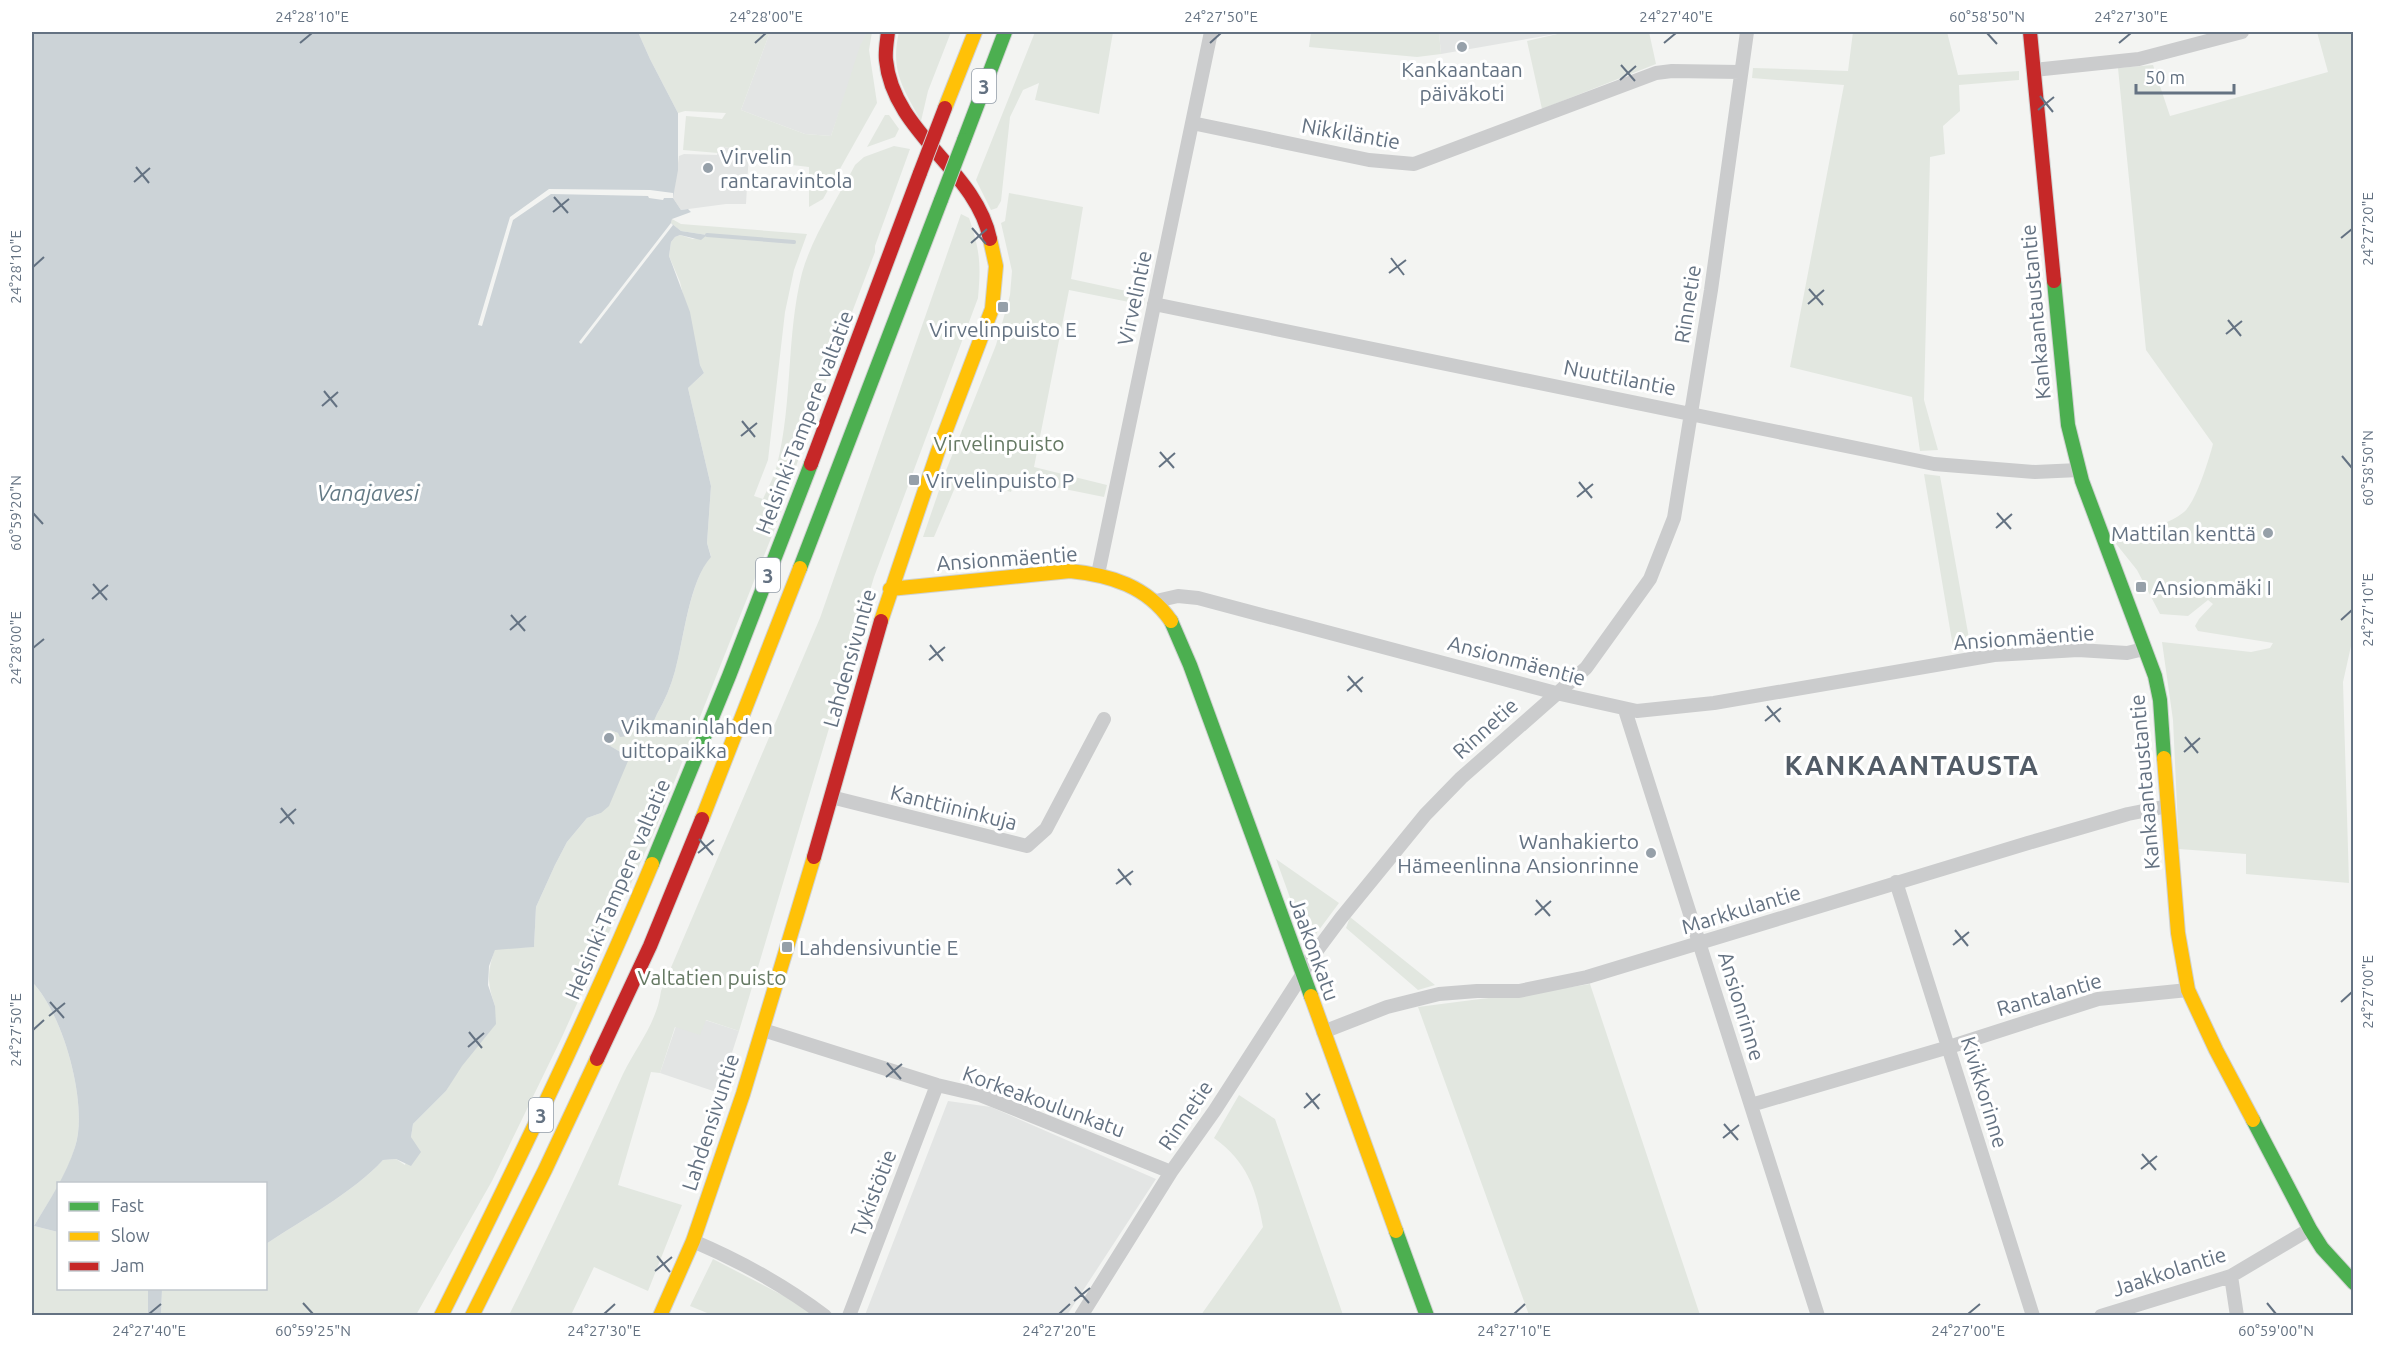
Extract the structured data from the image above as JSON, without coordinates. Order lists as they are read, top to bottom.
{
  "streets": {
    "main road": [
      "3",
      "Kankaantaustantie",
      "Helsinki-Tampere valtatie",
      "Ansionmäentie",
      "Lahdensivuntie",
      "Jaakonkatu"
    ],
    "street": [
      "Nikkiläntie",
      "Virvelintie",
      "Rinnetie",
      "Nuuttilantie",
      "Kanttiininkuja",
      "Markkulantie",
      "Rantalantie",
      "Ansionrinne",
      "Kivikkorinne",
      "Korkeakoulunkatu",
      "Tykistötie",
      "Jaakkolantie"
    ]
  },
  "crossings": [
    ["Nikkiläntie", "Virvelintie"],
    ["Nikkiläntie", "Rinnetie"],
    ["Virvelintie", "Nuuttilantie"],
    ["Virvelintie", "Ansionmäentie"],
    ["Rinnetie", "Nuuttilantie"],
    ["Rinnetie", "Ansionmäentie"],
    ["Rinnetie", "Jaakonkatu"],
    ["Rinnetie", "Korkeakoulunkatu"],
    ["Kankaantaustantie", "Nuuttilantie"],
    ["Kankaantaustantie", "Ansionmäentie"],
    ["Kankaantaustantie", "Markkulantie"],
    ["Kankaantaustantie", "Rantalantie"],
    ["Kankaantaustantie", "Jaakkolantie"],
    ["Ansionmäentie", "Lahdensivuntie"],
    ["Ansionmäentie", "Jaakonkatu"],
    ["Ansionmäentie", "Ansionrinne"],
    ["Lahdensivuntie", "Kanttiininkuja"],
    ["Lahdensivuntie", "Korkeakoulunkatu"],
    ["Markkulantie", "Jaakonkatu"],
    ["Markkulantie", "Ansionrinne"],
    ["Markkulantie", "Kivikkorinne"],
    ["Rantalantie", "Ansionrinne"],
    ["Rantalantie", "Kivikkorinne"],
    ["Korkeakoulunkatu", "Tykistötie"]
  ],
  "districts": ["KANKAANTAUSTA"],
  "water": ["Vanajavesi"],
  "parks": ["Virvelinpuisto", "Valtatien puisto"],
  "places": {
    "other": [
      "Kankaantaan päiväkoti",
      "Virvelin rantaravintola",
      "Mattilan kenttä",
      "Vikmaninlahden uittopaikka",
      "Wanhakierto Hämeenlinna Ansionrinne"
    ],
    "transit": [
      "Virvelinpuisto E",
      "Virvelinpuisto P",
      "Ansionmäki I",
      "Lahdensivuntie E"
    ]
  },
  "legend": ["Fast", "Slow", "Jam"],
  "scale_bar": "50 m",
  "coordinates": [
    "24°28'10\"E",
    "24°28'00\"E",
    "24°27'50\"E",
    "24°27'40\"E",
    "60°58'50\"N",
    "24°27'30\"E",
    "24°27'20\"E",
    "60°59'20\"N",
    "24°27'10\"E",
    "24°27'00\"E",
    "60°59'25\"N",
    "60°59'00\"N"
  ]
}
